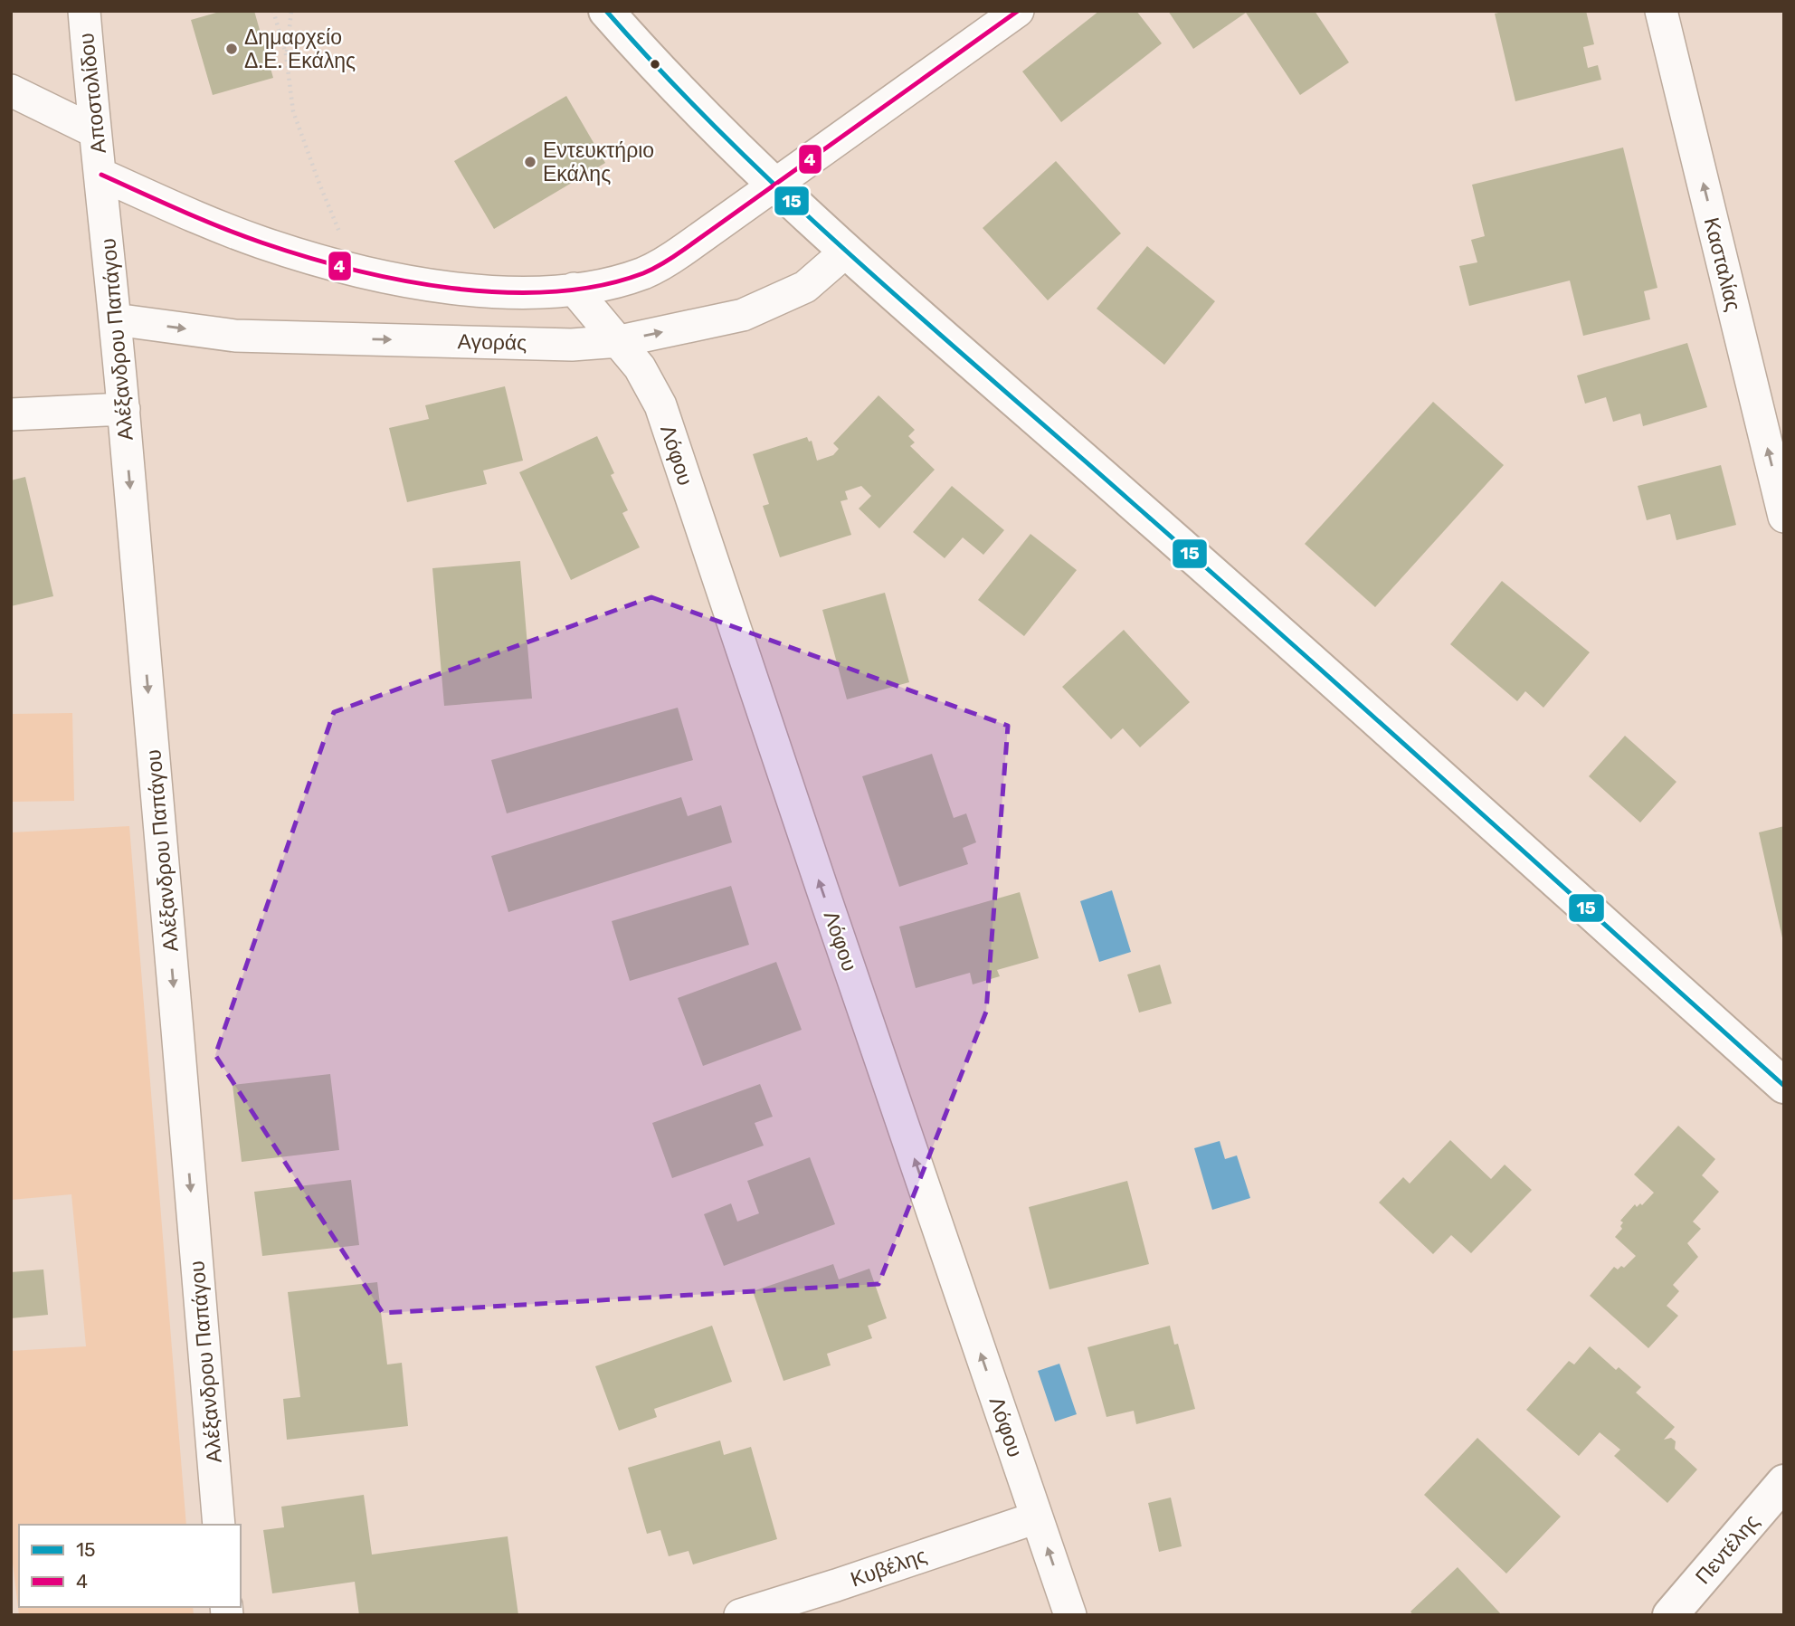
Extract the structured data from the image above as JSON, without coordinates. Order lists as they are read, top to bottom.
{
  "streets": {
    "main road": ["Πεντέλης"],
    "street": [
      "Αποστολίδου",
      "Κασταλίας",
      "Αλέξανδρου Παπάγου",
      "Αγοράς",
      "Λόφου",
      "Κυβέλης"
    ]
  },
  "crossings": [
    ["Αποστολίδου", "Αλέξανδρου Παπάγου"],
    ["Αλέξανδρου Παπάγου", "Αγοράς"],
    ["Αγοράς", "Λόφου"],
    ["Λόφου", "Κυβέλης"]
  ],
  "one_way": ["Κασταλίας", "Αλέξανδρου Παπάγου", "Λόφου"],
  "places": ["Δημαρχείο Δ.Ε. Εκάλης", "Εντευκτήριο Εκάλης"],
  "lines": ["transit line 15", "transit line 4"],
  "legend": ["15", "4"]
}
